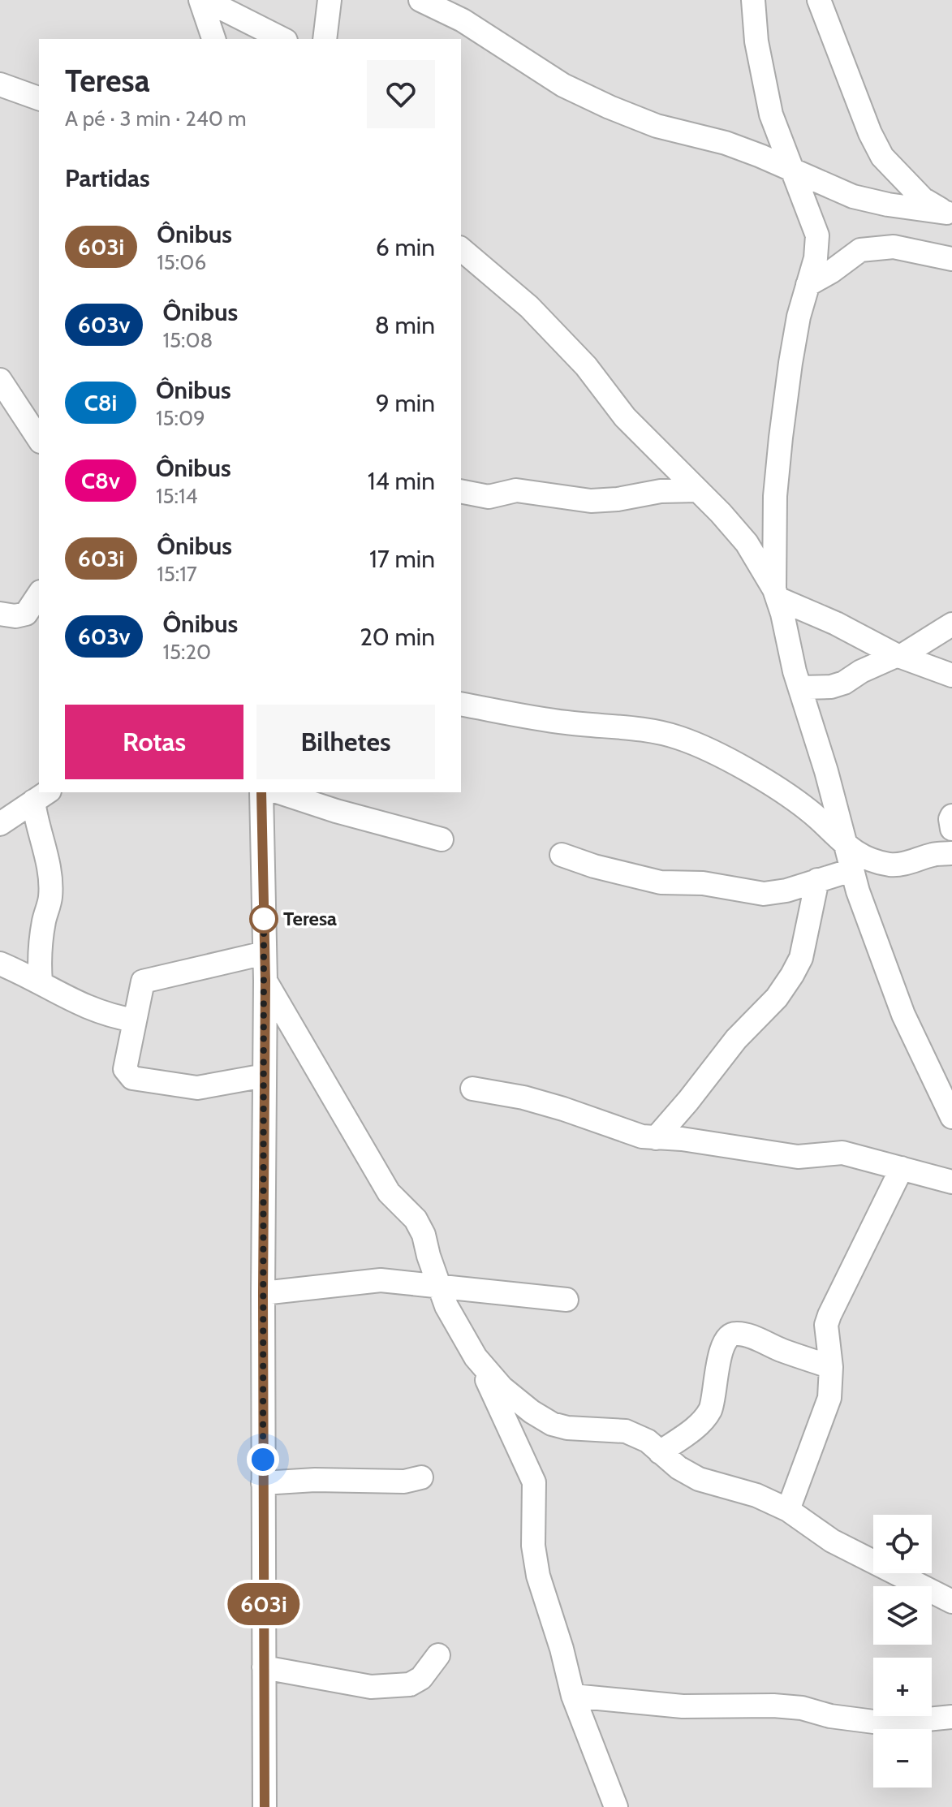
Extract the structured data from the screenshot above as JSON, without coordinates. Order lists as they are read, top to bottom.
{
  "places": ["Teresa"],
  "lines": ["bus line 603i"],
  "page": {
    "on_map": "603i",
    "heading": [
      ["Teresa", "A pé · 3 min · 240 m"],
      "Partidas"
    ],
    "list": [
      {
        "mark": "603i",
        "name": "Ônibus",
        "note": "15:06",
        "value": "6 min"
      },
      {
        "mark": "603v",
        "name": "Ônibus",
        "note": "15:08",
        "value": "8 min"
      },
      {
        "mark": "C8i",
        "name": "Ônibus",
        "note": "15:09",
        "value": "9 min"
      },
      {
        "mark": "C8v",
        "name": "Ônibus",
        "note": "15:14",
        "value": "14 min"
      },
      {
        "mark": "603i",
        "name": "Ônibus",
        "note": "15:17",
        "value": "17 min"
      },
      {
        "mark": "603v",
        "name": "Ônibus",
        "note": "15:20",
        "value": "20 min"
      }
    ],
    "buttons": ["Rotas", "Bilhetes"],
    "map_buttons": ["+", "−"]
  }
}
